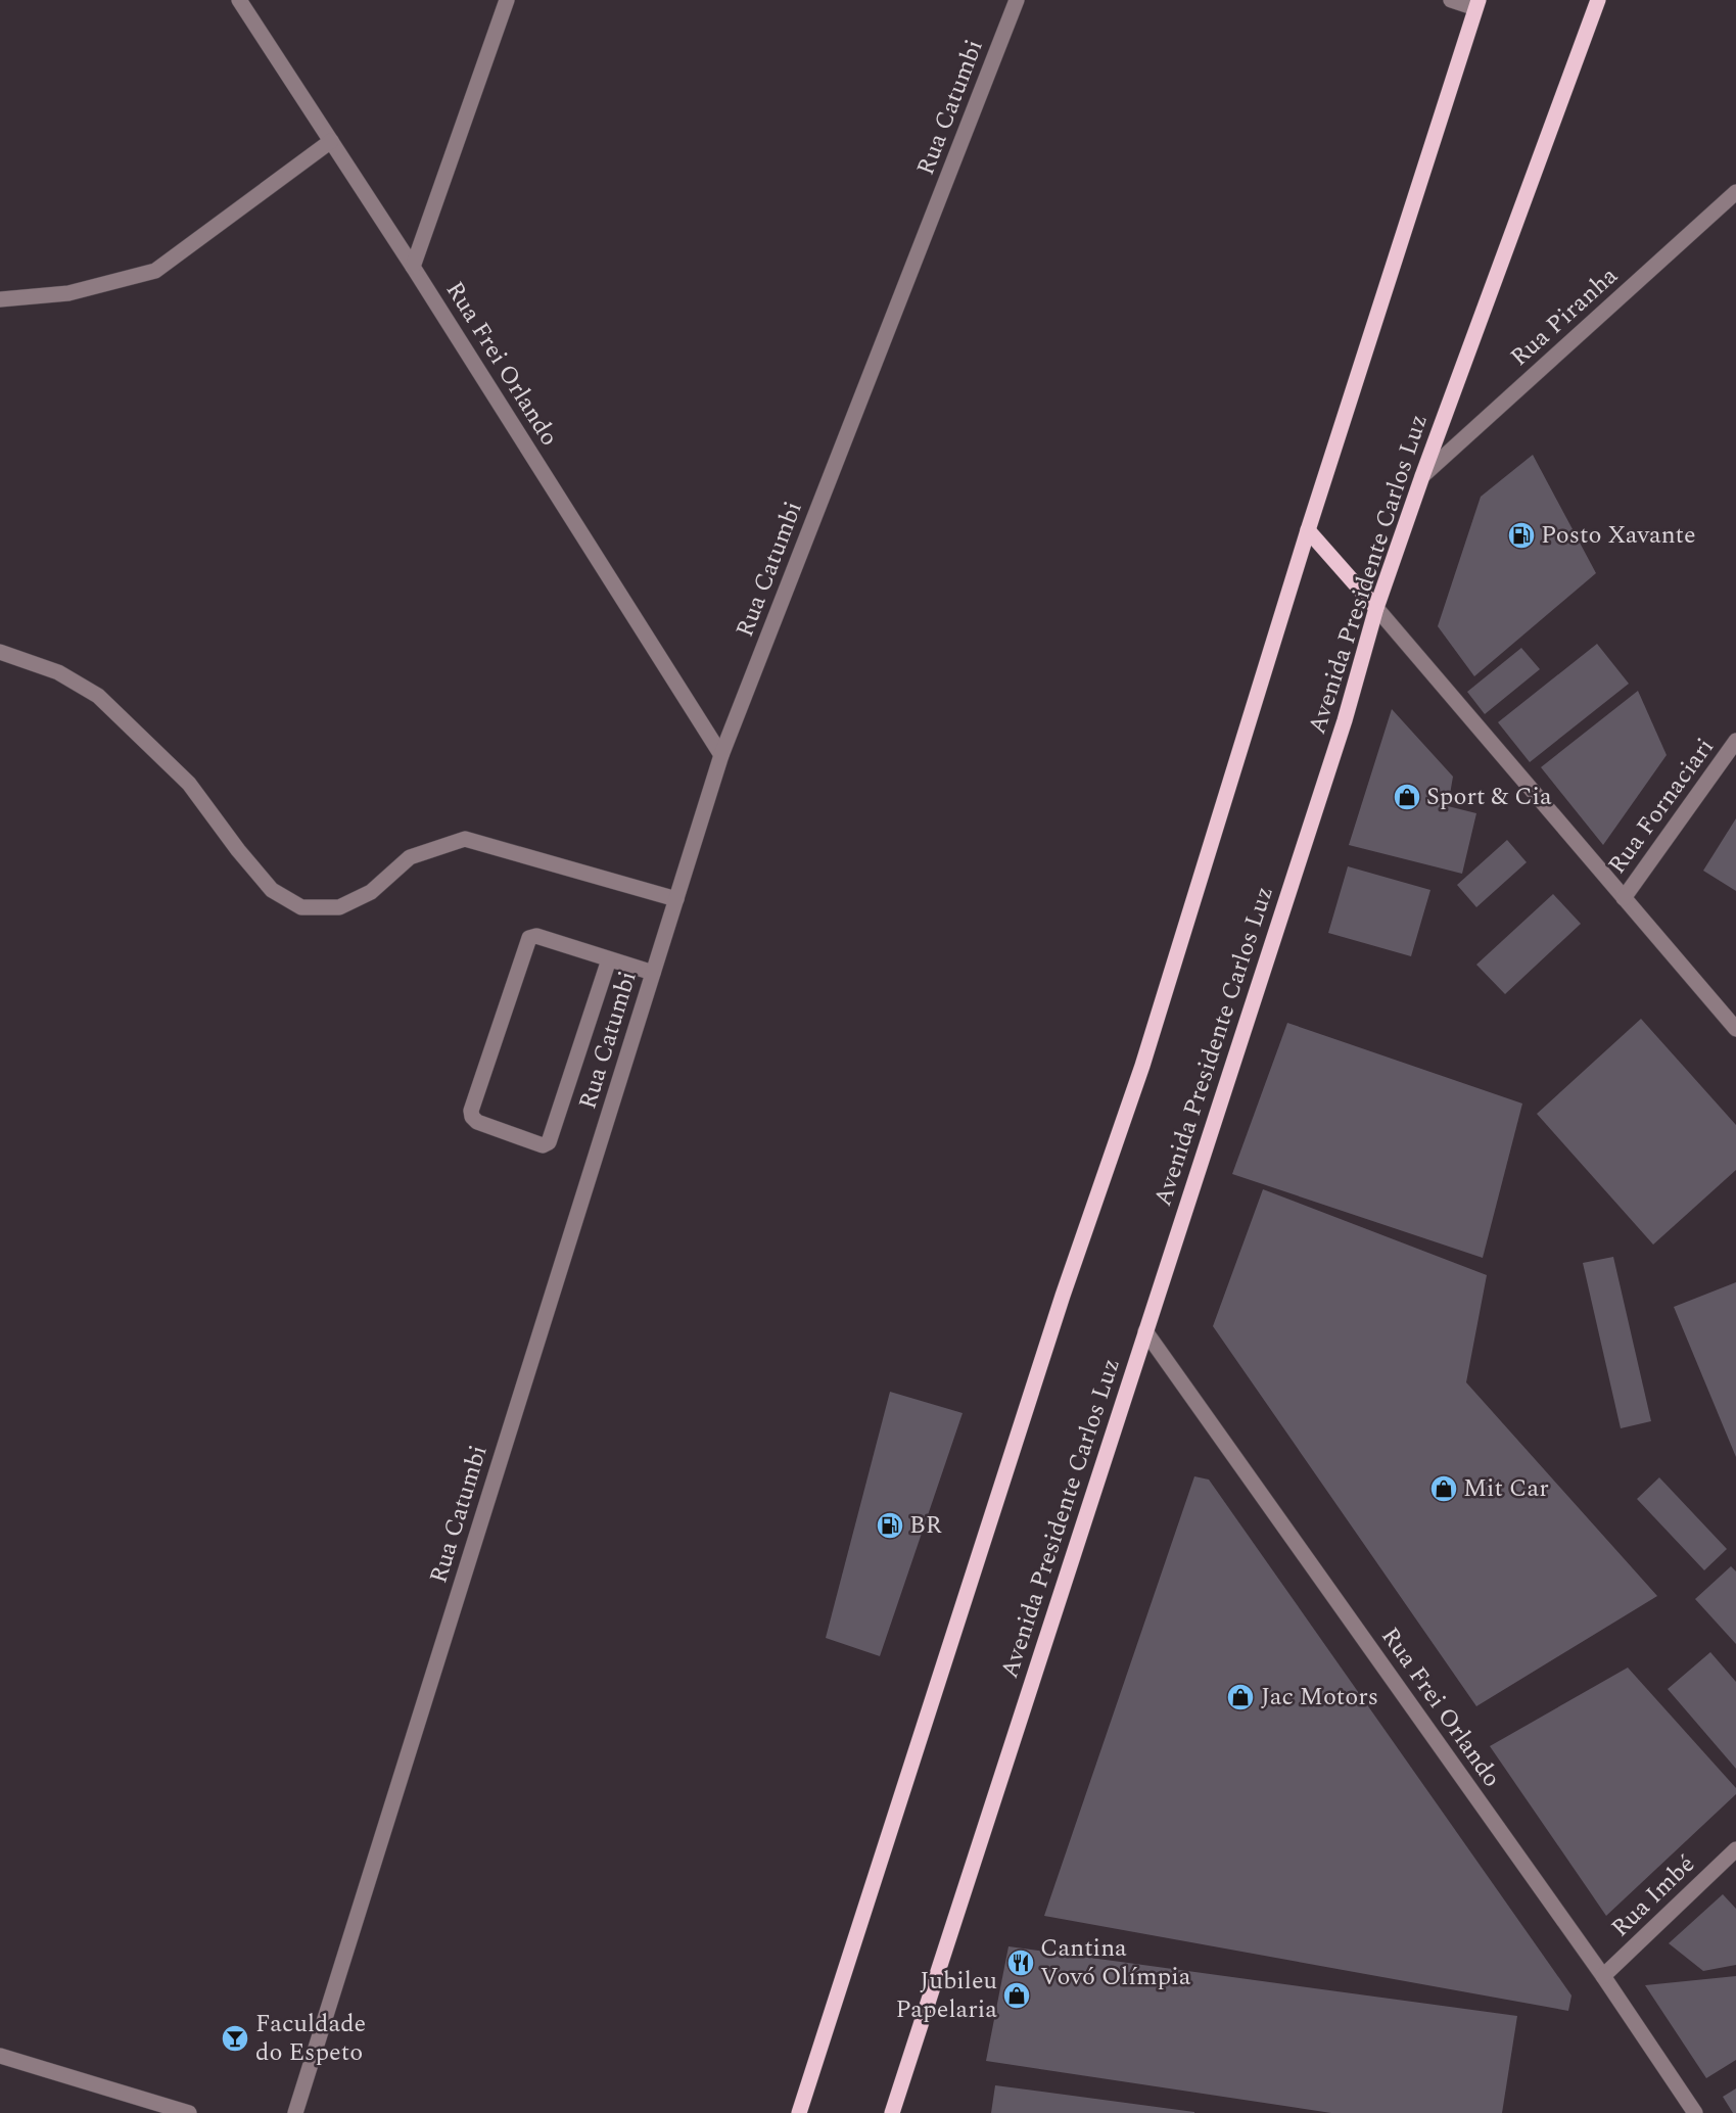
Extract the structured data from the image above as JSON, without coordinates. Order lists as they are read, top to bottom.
{
  "streets": {
    "main road": ["Avenida Presidente Carlos Luz"],
    "street": [
      "Rua Catumbi",
      "Rua Piranha",
      "Rua Frei Orlando",
      "Rua Fornaciari",
      "Rua Imbé"
    ]
  },
  "crossings": [
    ["Rua Catumbi", "Rua Frei Orlando"],
    ["Rua Piranha", "Avenida Presidente Carlos Luz"],
    ["Rua Frei Orlando", "Avenida Presidente Carlos Luz"],
    ["Rua Frei Orlando", "Rua Imbé"]
  ],
  "places": {
    "fuel station": ["Posto Xavante", "BR"],
    "shop": [
      "Sport & Cia",
      "Mit Car",
      "Jac Motors",
      "Jubileu Papelaria"
    ],
    "restaurant": ["Cantina Vovó Olímpia"],
    "bar": ["Faculdade do Espeto"]
  }
}
